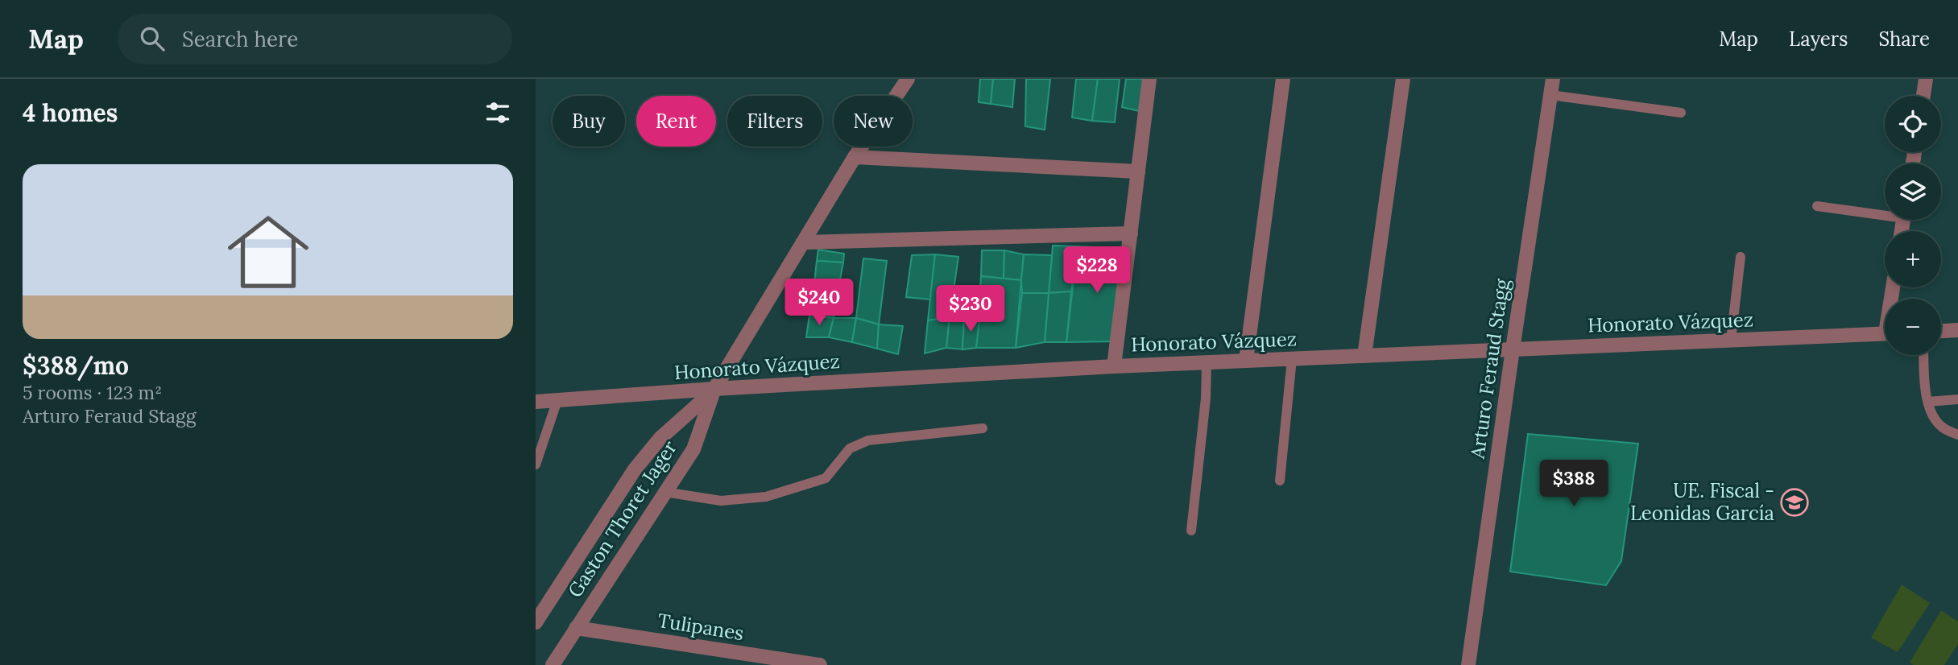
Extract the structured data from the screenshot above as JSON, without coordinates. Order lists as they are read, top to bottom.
{
  "streets": {
    "street": [
      "Honorato Vázquez",
      "Arturo Feraud Stagg",
      "Gaston Thoret Jager",
      "Tulipanes"
    ]
  },
  "crossings": [
    ["Honorato Vázquez", "Arturo Feraud Stagg"],
    ["Honorato Vázquez", "Gaston Thoret Jager"],
    ["Gaston Thoret Jager", "Tulipanes"]
  ],
  "places": {
    "school or university": ["UE. Fiscal - Leonidas García"]
  },
  "page": {
    "header": "Map",
    "search": "Search here",
    "nav": ["Map", "Layers", "Share"],
    "heading": "4 homes",
    "map_buttons": ["+", "−"],
    "chip": [
      "Buy",
      "Rent",
      "Filters",
      "New"
    ],
    "list": [
      {
        "name": "$388/mo",
        "note": "5 rooms · 123 m² · Arturo Feraud Stagg"
      }
    ],
    "price": [
      "$228",
      "$240",
      "$230",
      "$388"
    ]
  }
}
